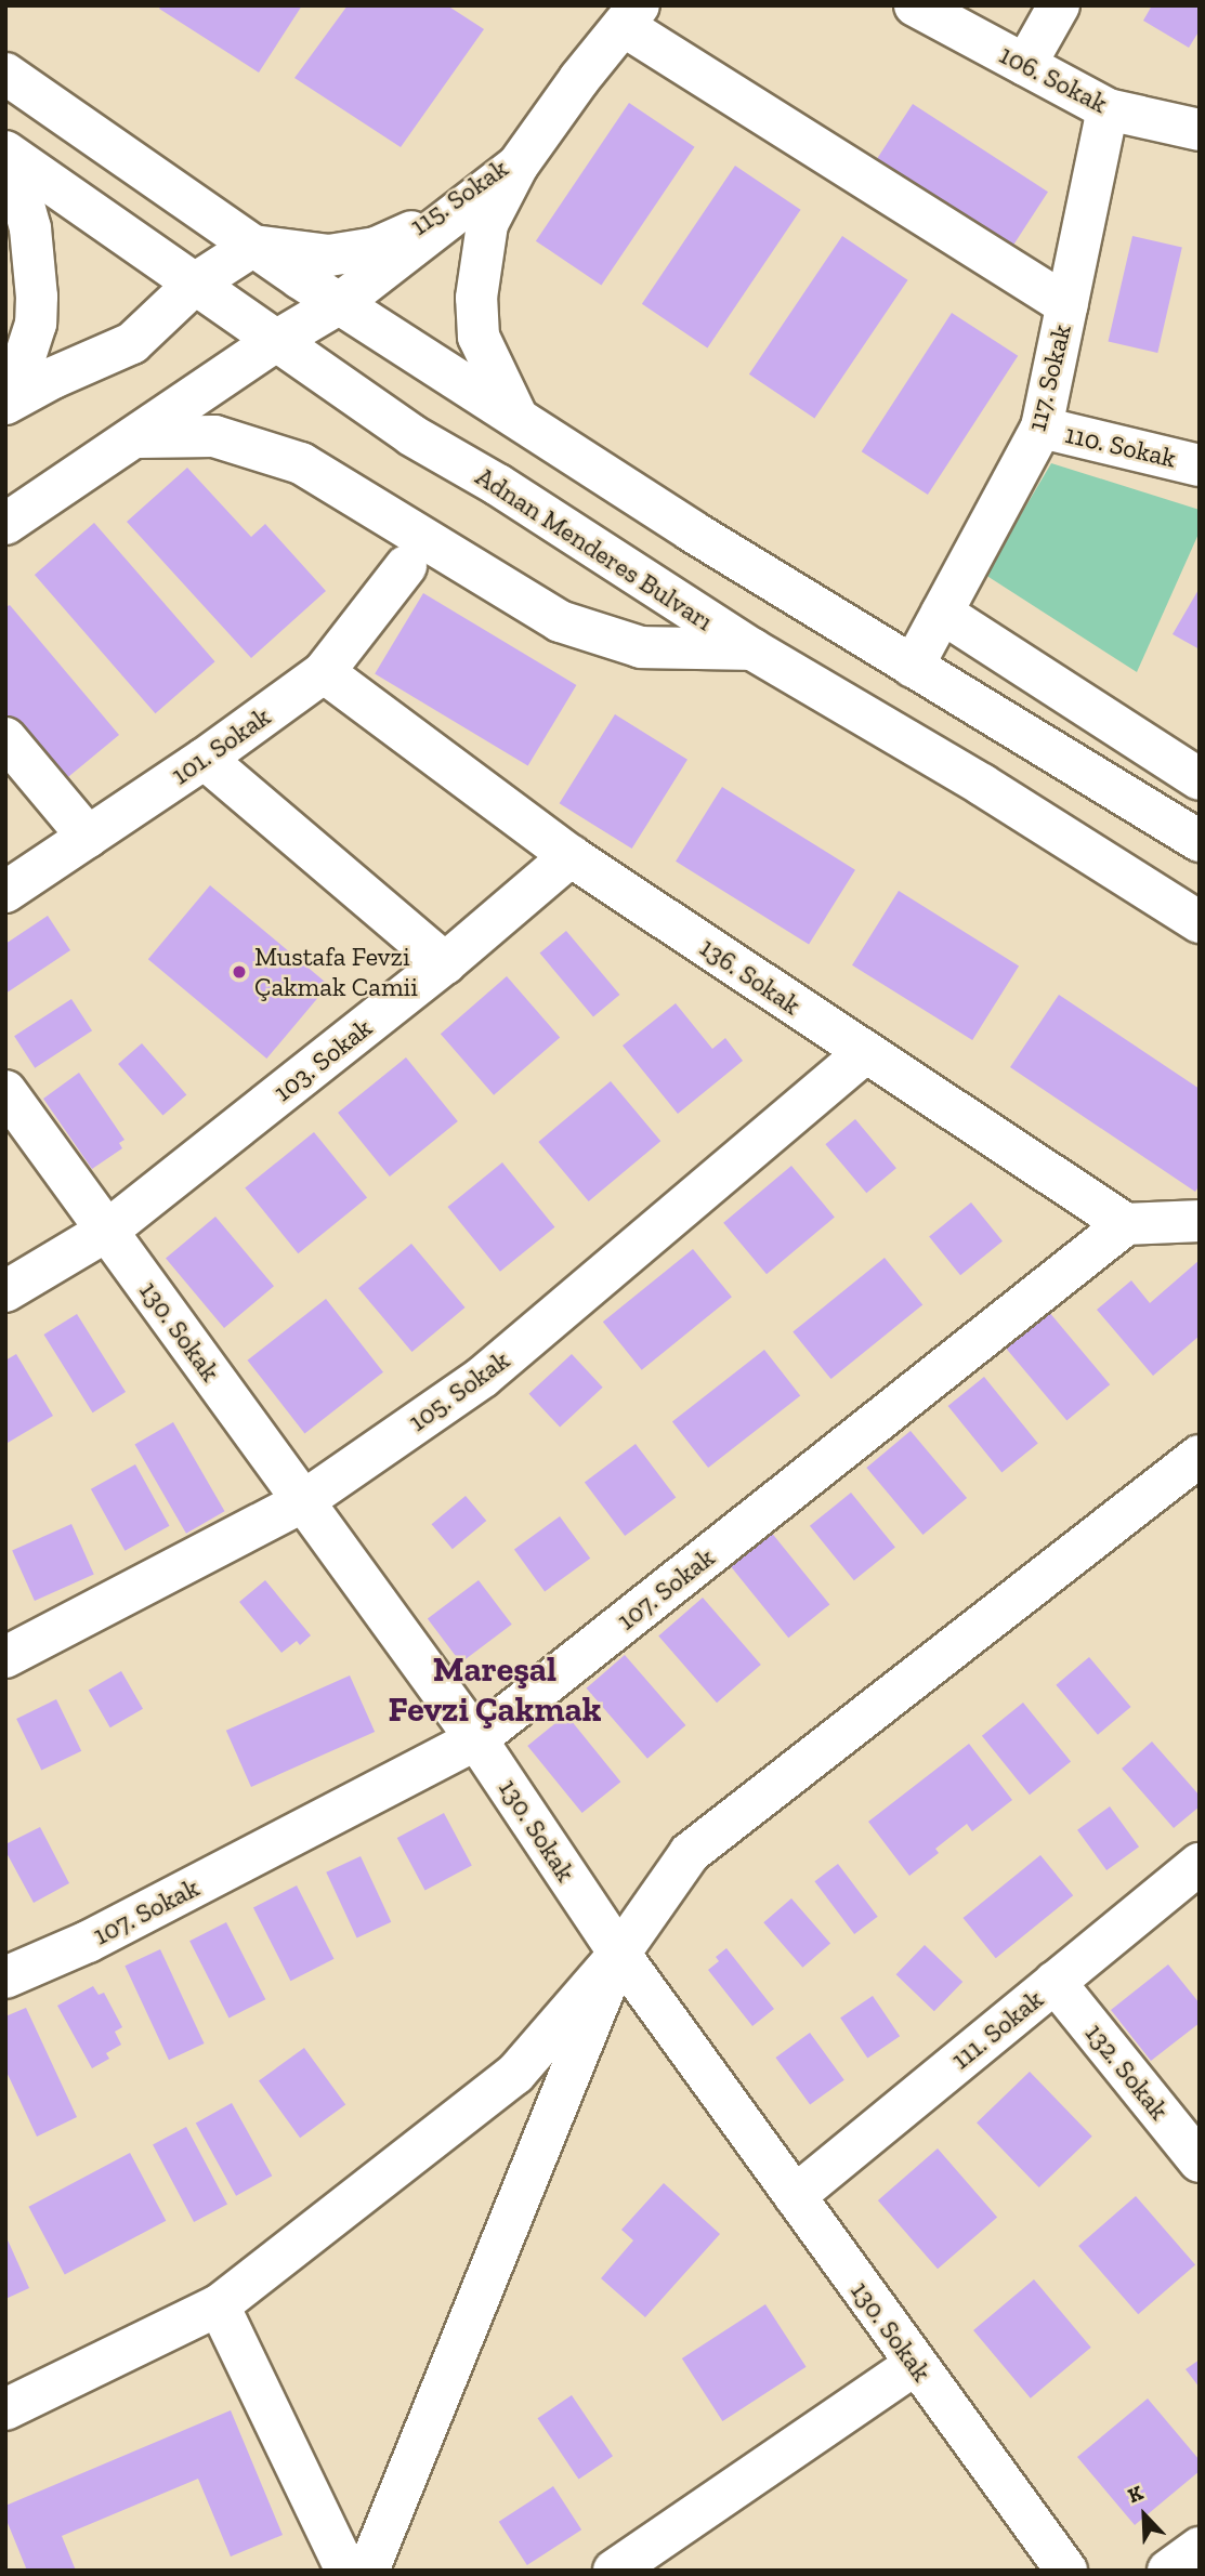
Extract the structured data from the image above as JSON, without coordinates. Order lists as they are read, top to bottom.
{
  "streets": {
    "street": [
      "106. Sokak",
      "115. Sokak",
      "117. Sokak",
      "110. Sokak",
      "Adnan Menderes Bulvarı",
      "101. Sokak",
      "136. Sokak",
      "103. Sokak",
      "130. Sokak",
      "105. Sokak",
      "107. Sokak",
      "111. Sokak",
      "132. Sokak"
    ]
  },
  "crossings": [
    ["106. Sokak", "117. Sokak"],
    ["117. Sokak", "110. Sokak"],
    ["101. Sokak", "136. Sokak"],
    ["136. Sokak", "103. Sokak"],
    ["136. Sokak", "105. Sokak"],
    ["136. Sokak", "107. Sokak"],
    ["103. Sokak", "130. Sokak"],
    ["130. Sokak", "105. Sokak"],
    ["130. Sokak", "107. Sokak"],
    ["130. Sokak", "111. Sokak"],
    ["111. Sokak", "132. Sokak"]
  ],
  "districts": ["Mareşal Fevzi Çakmak"],
  "places": ["Mustafa Fevzi Çakmak Camii"],
  "north": "top left"
}
